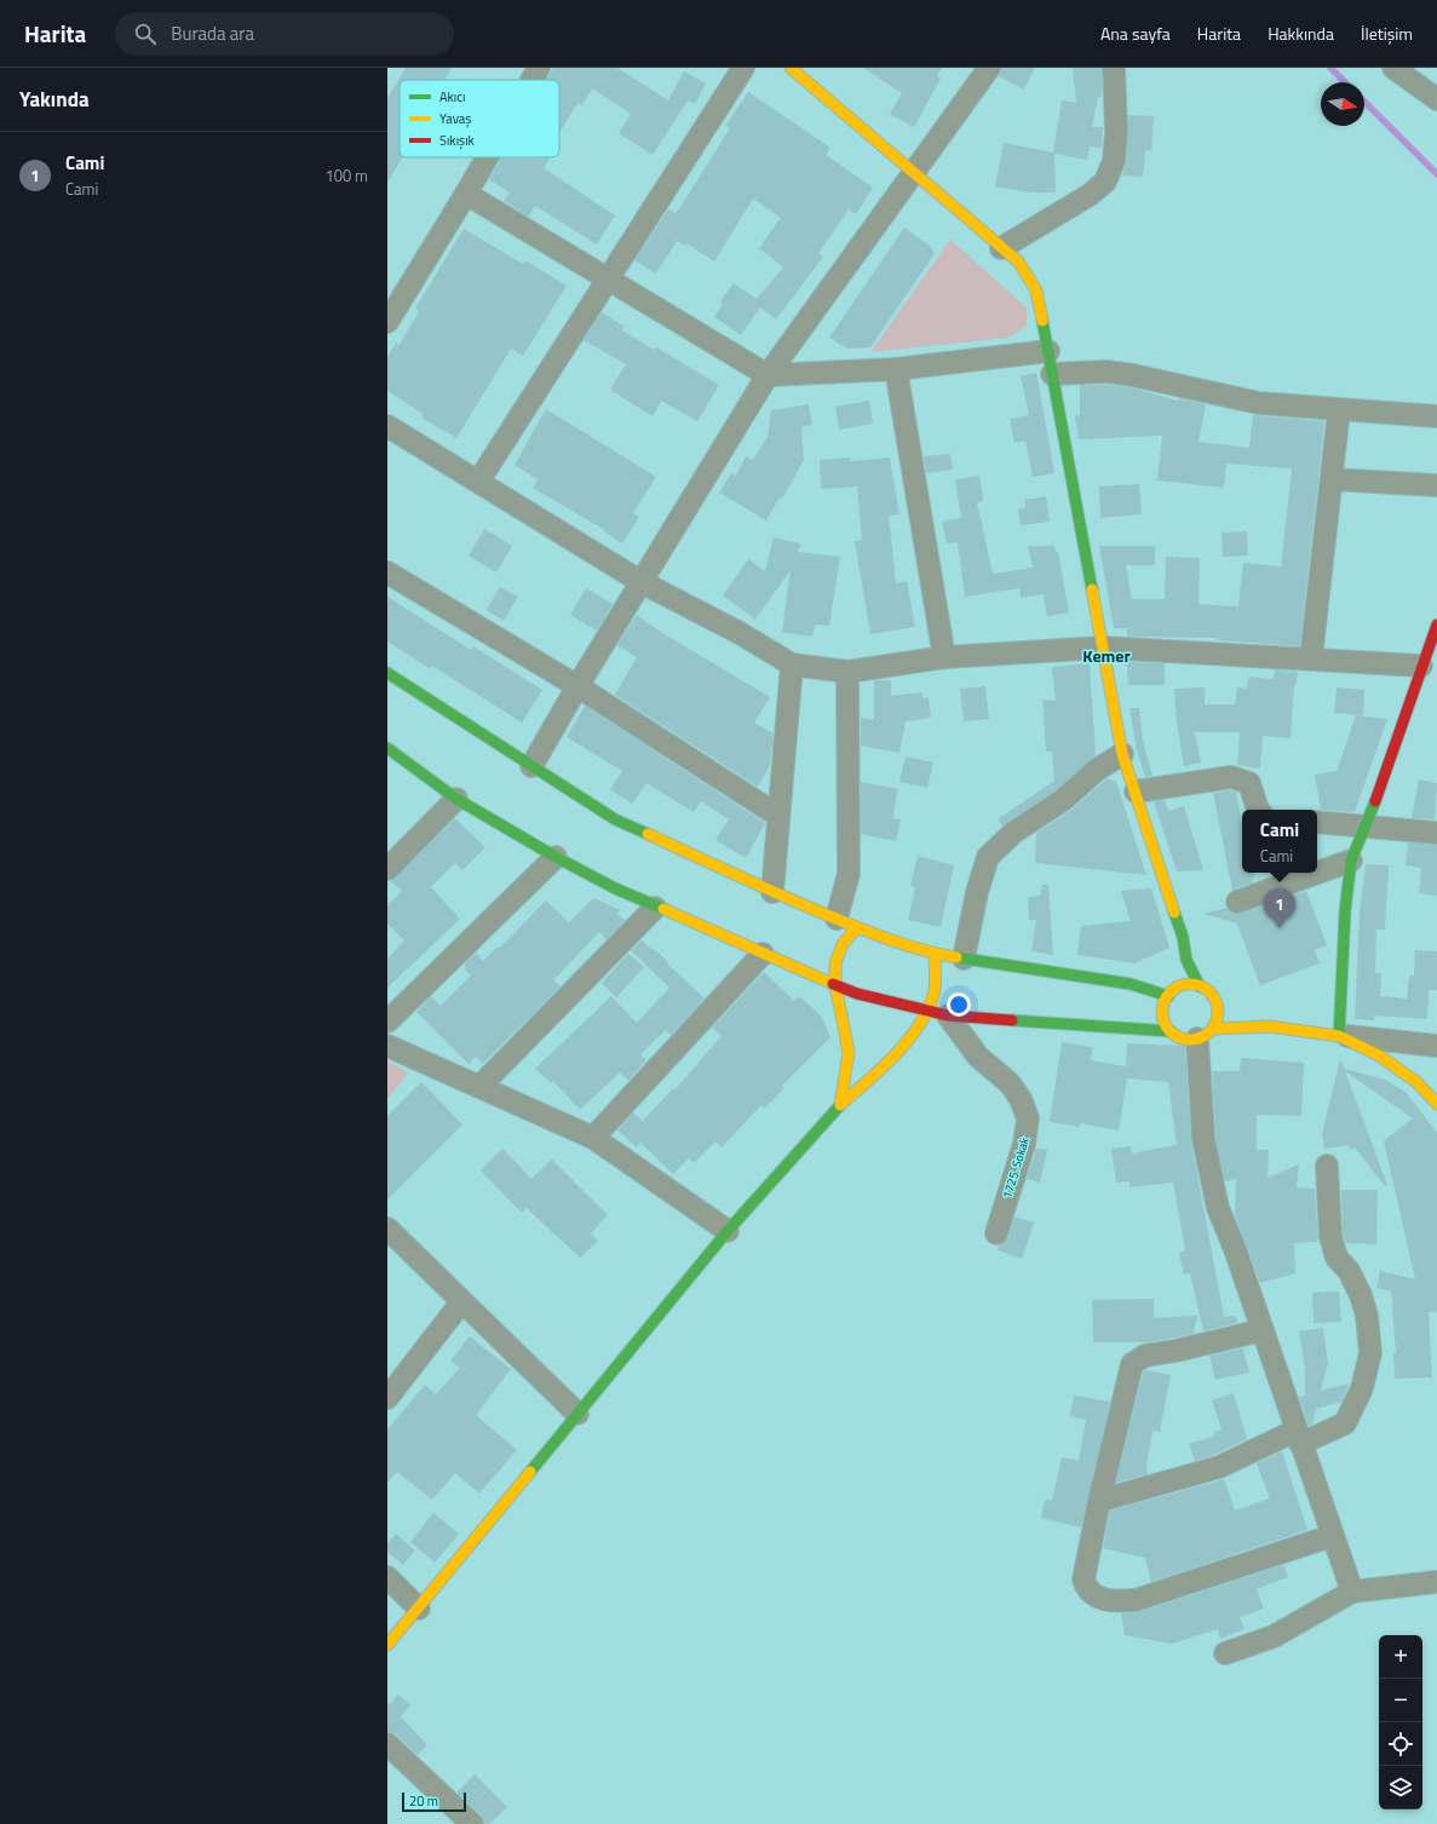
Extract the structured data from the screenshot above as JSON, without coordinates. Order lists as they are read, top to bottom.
{
  "streets": {
    "street": ["1725. Sokak"]
  },
  "districts": ["Kemer"],
  "legend": ["Akıcı", "Yavaş", "Sıkışık"],
  "scale_bar": "20 m",
  "north": "right",
  "page": {
    "header": "Harita",
    "search": "Burada ara",
    "nav": [
      "Ana sayfa",
      "Harita",
      "Hakkında",
      "İletişim"
    ],
    "heading": "Yakında",
    "list": [
      {
        "mark": "1",
        "name": "Cami",
        "note": "Cami",
        "value": "100 m"
      }
    ],
    "popup": ["Cami", "Cami"],
    "pins": "1",
    "map_buttons": ["+", "−"],
    "scale": "20 m"
  }
}
